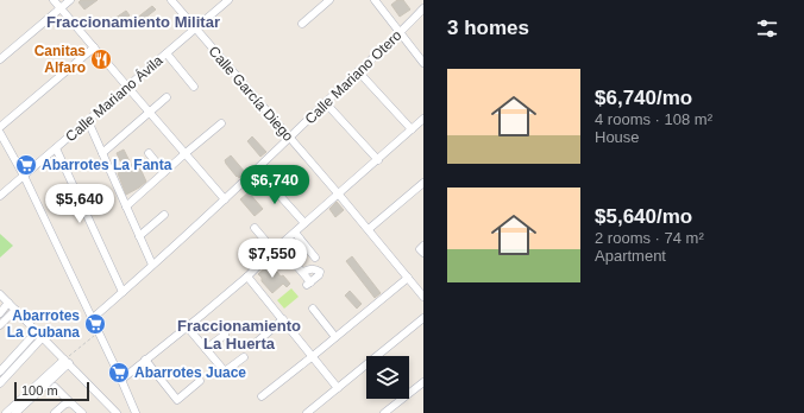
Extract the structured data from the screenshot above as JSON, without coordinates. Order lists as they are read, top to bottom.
{
  "streets": {
    "street": ["Calle Mariano Otero", "Calle García Diego", "Calle Mariano Ávila"]
  },
  "crossings": [
    ["Calle Mariano Otero", "Calle García Diego"],
    ["Calle García Diego", "Calle Mariano Ávila"]
  ],
  "districts": ["Fraccionamiento Militar", "Fraccionamiento La Huerta"],
  "places": {
    "restaurant": ["Canitas Alfaro"],
    "supermarket": ["Abarrotes La Fanta", "Abarrotes La Cubana", "Abarrotes Juace"]
  },
  "scale_bar": "100 m",
  "page": {
    "heading": "3 homes",
    "list": [
      {
        "name": "$6,740/mo",
        "note": "4 rooms · 108 m² · House"
      },
      {
        "name": "$5,640/mo",
        "note": "2 rooms · 74 m² · Apartment"
      }
    ],
    "price": ["$6,740", "$5,640", "$7,550"],
    "scale": "100 m"
  }
}
